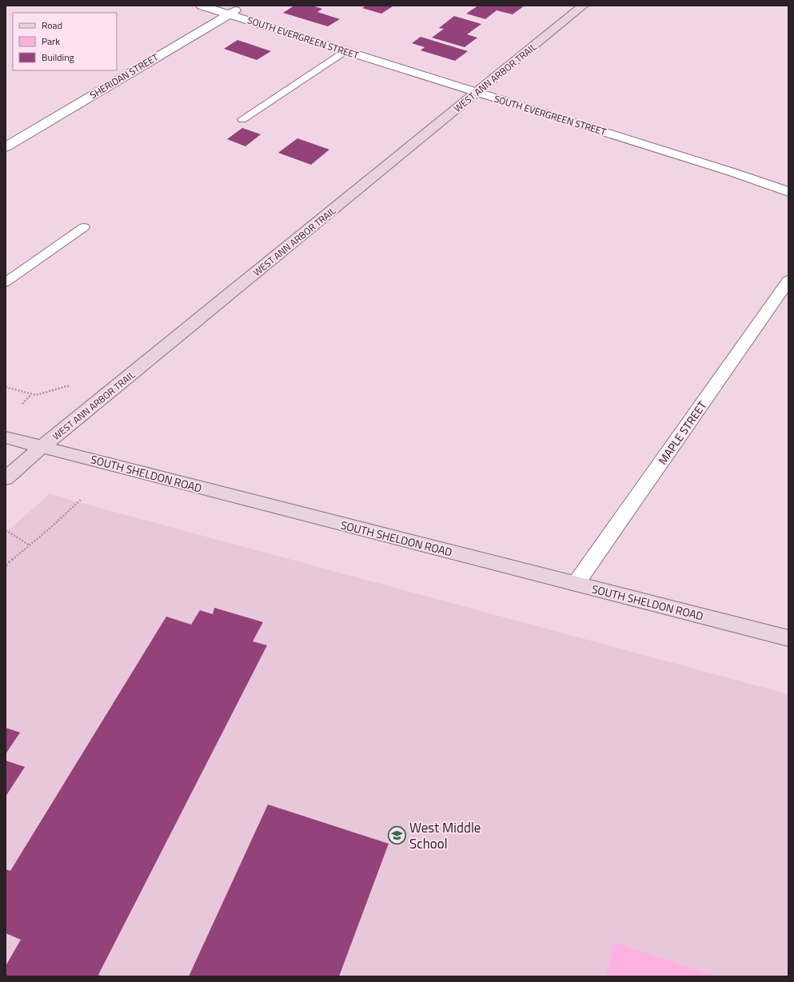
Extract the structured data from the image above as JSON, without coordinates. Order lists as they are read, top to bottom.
{
  "streets": {
    "street": [
      "SOUTH EVERGREEN STREET",
      "SHERIDAN STREET",
      "WEST ANN ARBOR TRAIL",
      "MAPLE STREET",
      "SOUTH SHELDON ROAD"
    ]
  },
  "crossings": [
    ["SOUTH EVERGREEN STREET", "SHERIDAN STREET"],
    ["SOUTH EVERGREEN STREET", "WEST ANN ARBOR TRAIL"],
    ["WEST ANN ARBOR TRAIL", "SOUTH SHELDON ROAD"],
    ["MAPLE STREET", "SOUTH SHELDON ROAD"]
  ],
  "places": {
    "school or university": ["West Middle School"]
  },
  "legend": ["Road", "Park", "Building"]
}
